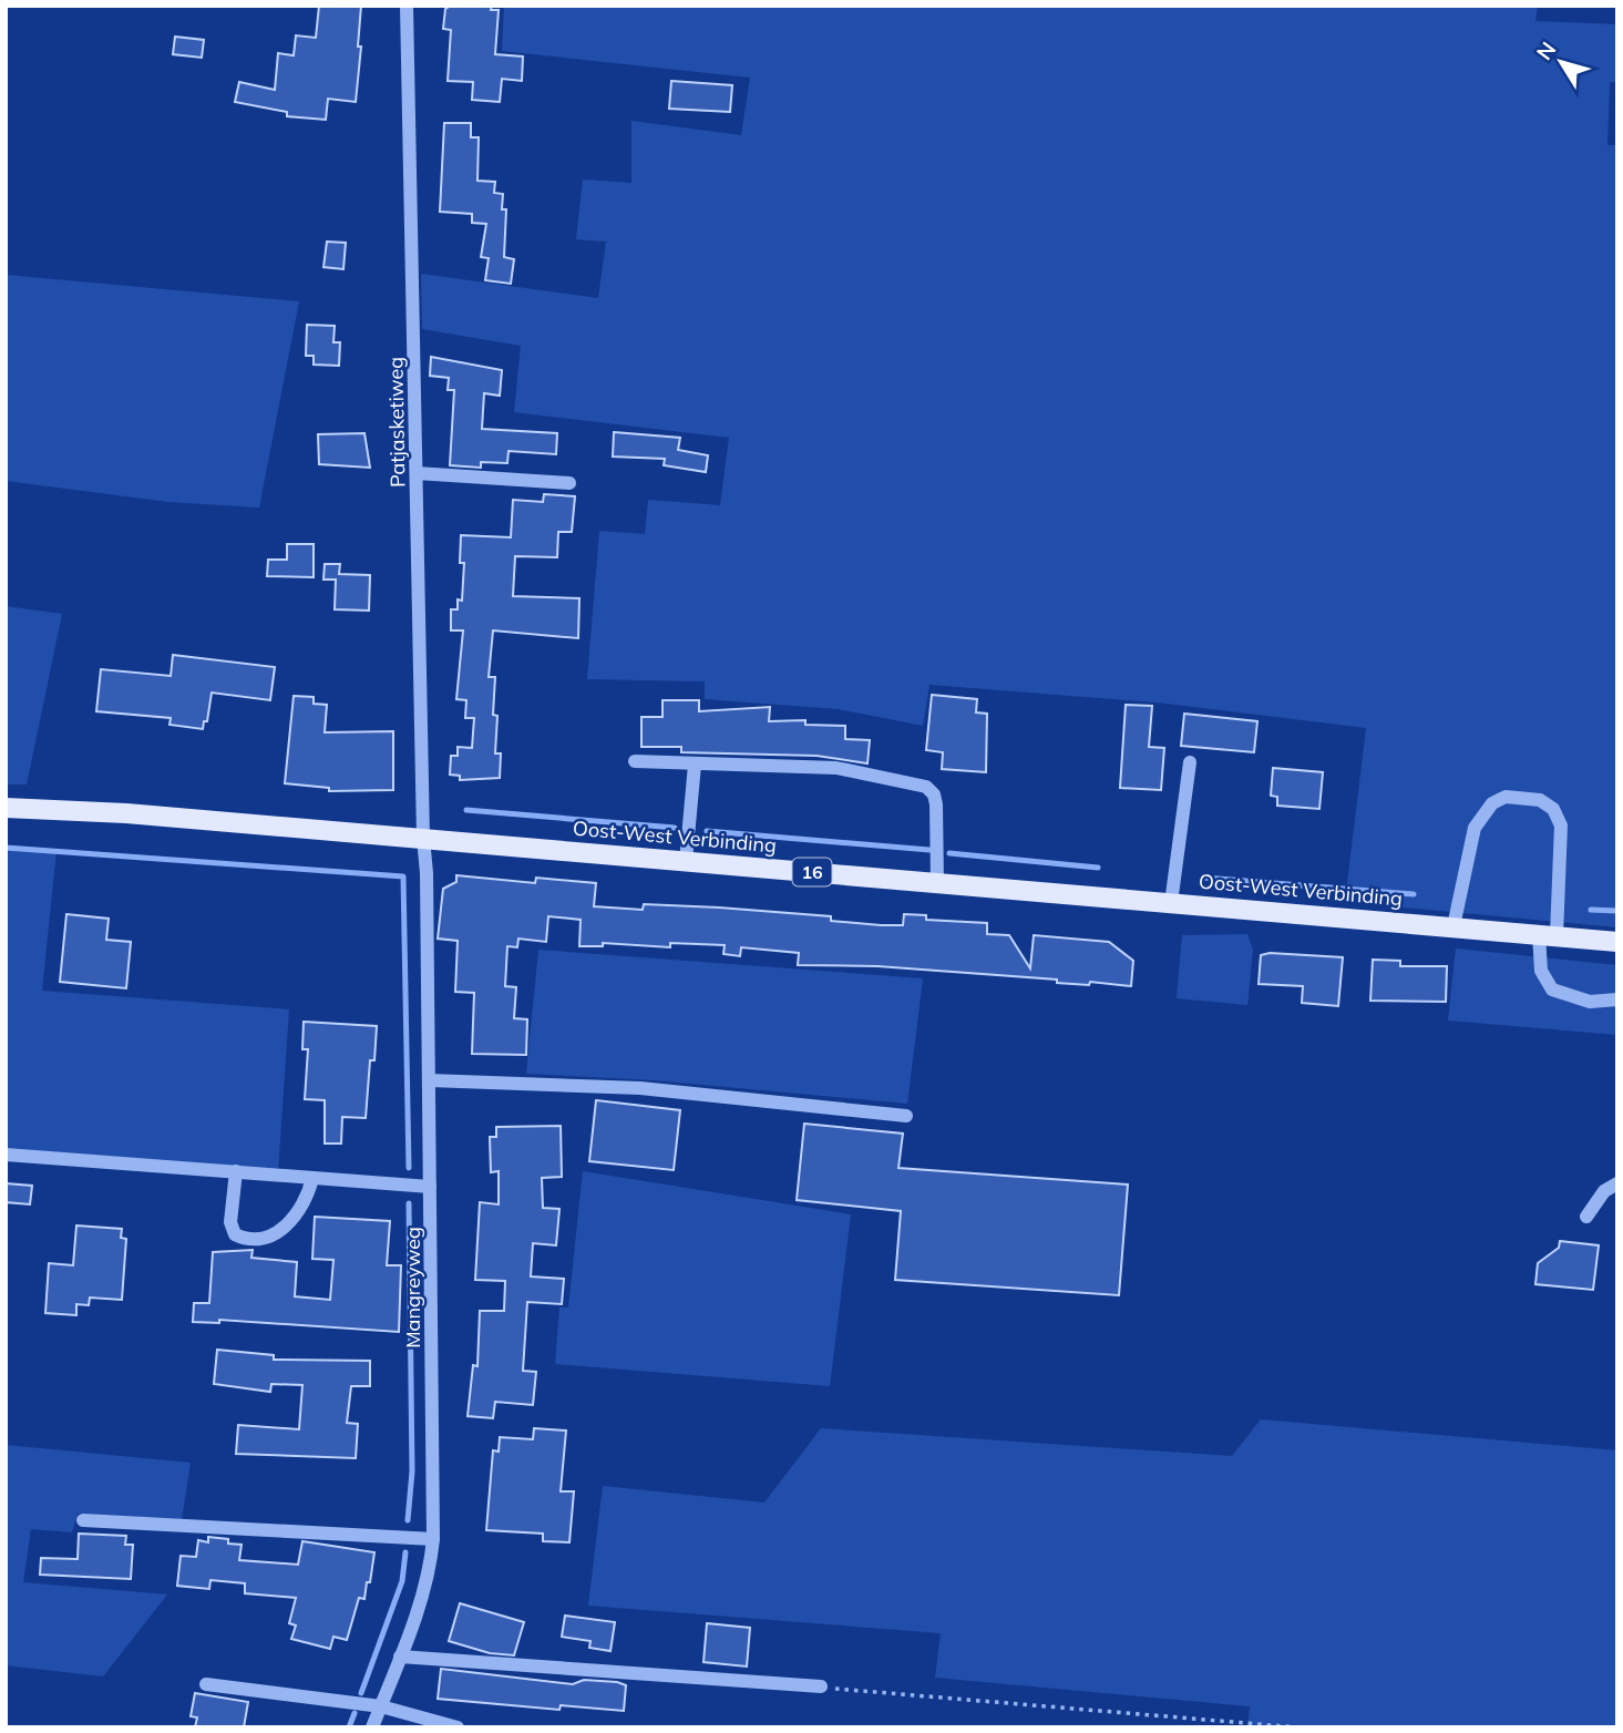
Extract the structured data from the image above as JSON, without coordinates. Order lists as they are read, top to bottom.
{
  "streets": {
    "main road": ["Oost-West Verbinding", "16"],
    "street": ["Patjasketiweg", "Mangreyweg"]
  },
  "crossings": [
    ["Patjasketiweg", "Oost-West Verbinding"],
    ["Patjasketiweg", "Mangreyweg"],
    ["Oost-West Verbinding", "Mangreyweg"]
  ],
  "north": "top left"
}
